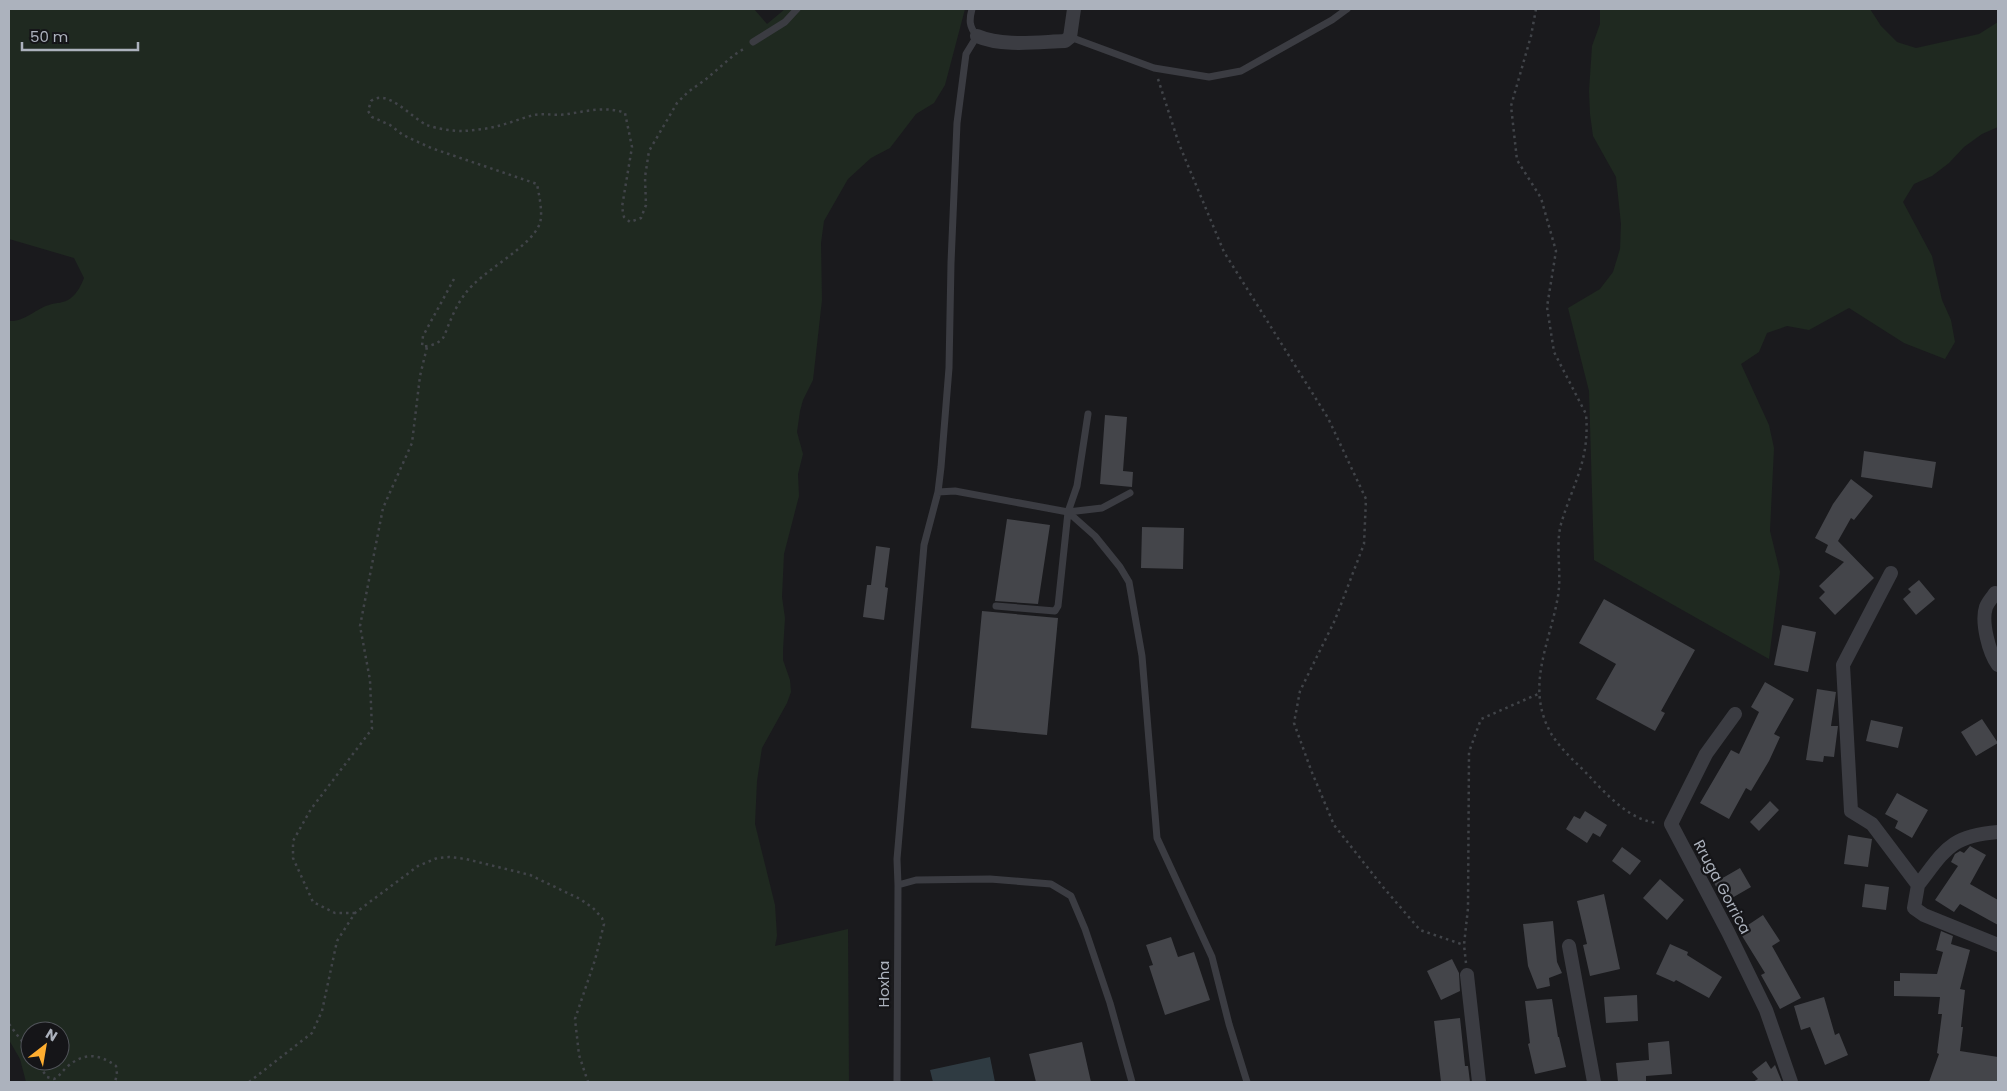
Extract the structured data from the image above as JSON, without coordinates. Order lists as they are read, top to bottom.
{
  "streets": {
    "street": ["Rruga Gorrica"],
    "lane": ["Hoxha"]
  },
  "scale_bar": "50 m",
  "north": "top right"
}
